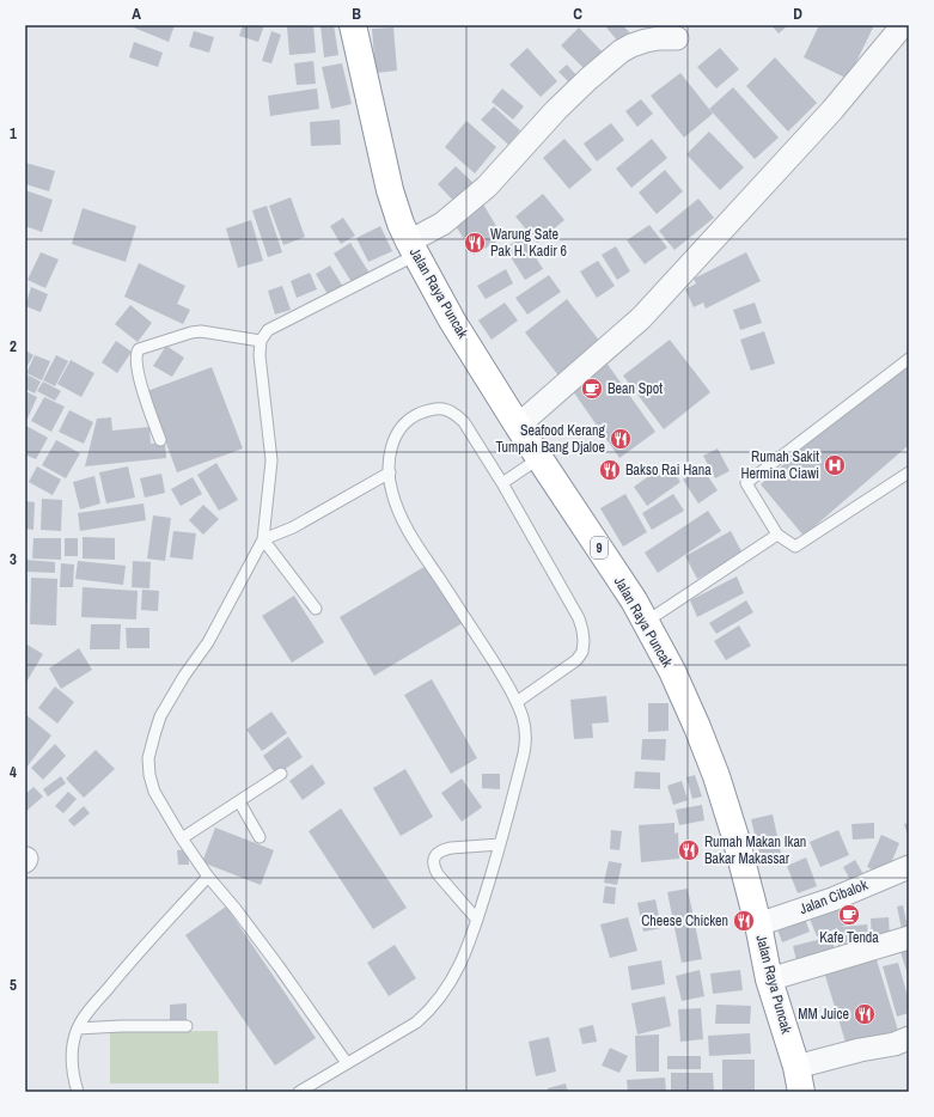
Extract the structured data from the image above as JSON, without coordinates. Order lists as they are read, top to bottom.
{
  "streets": {
    "highway": ["Jalan Raya Puncak", "9"],
    "street": ["Jalan Cibalok"]
  },
  "crossings": [
    ["Jalan Raya Puncak", "Jalan Cibalok"]
  ],
  "places": {
    "restaurant": [
      "Warung Sate Pak H. Kadir 6",
      "Seafood Kerang Tumpah Bang Djaloe",
      "Bakso Rai Hana",
      "Rumah Makan Ikan Bakar Makassar",
      "Cheese Chicken",
      "MM Juice"
    ],
    "cafe": ["Bean Spot", "Kafe Tenda"],
    "hospital": ["Rumah Sakit Hermina Ciawi"]
  },
  "grid": {
    "columns": [
      "A",
      "B",
      "C",
      "D"
    ],
    "rows": [
      "1",
      "2",
      "3",
      "4",
      "5"
    ]
  }
}
